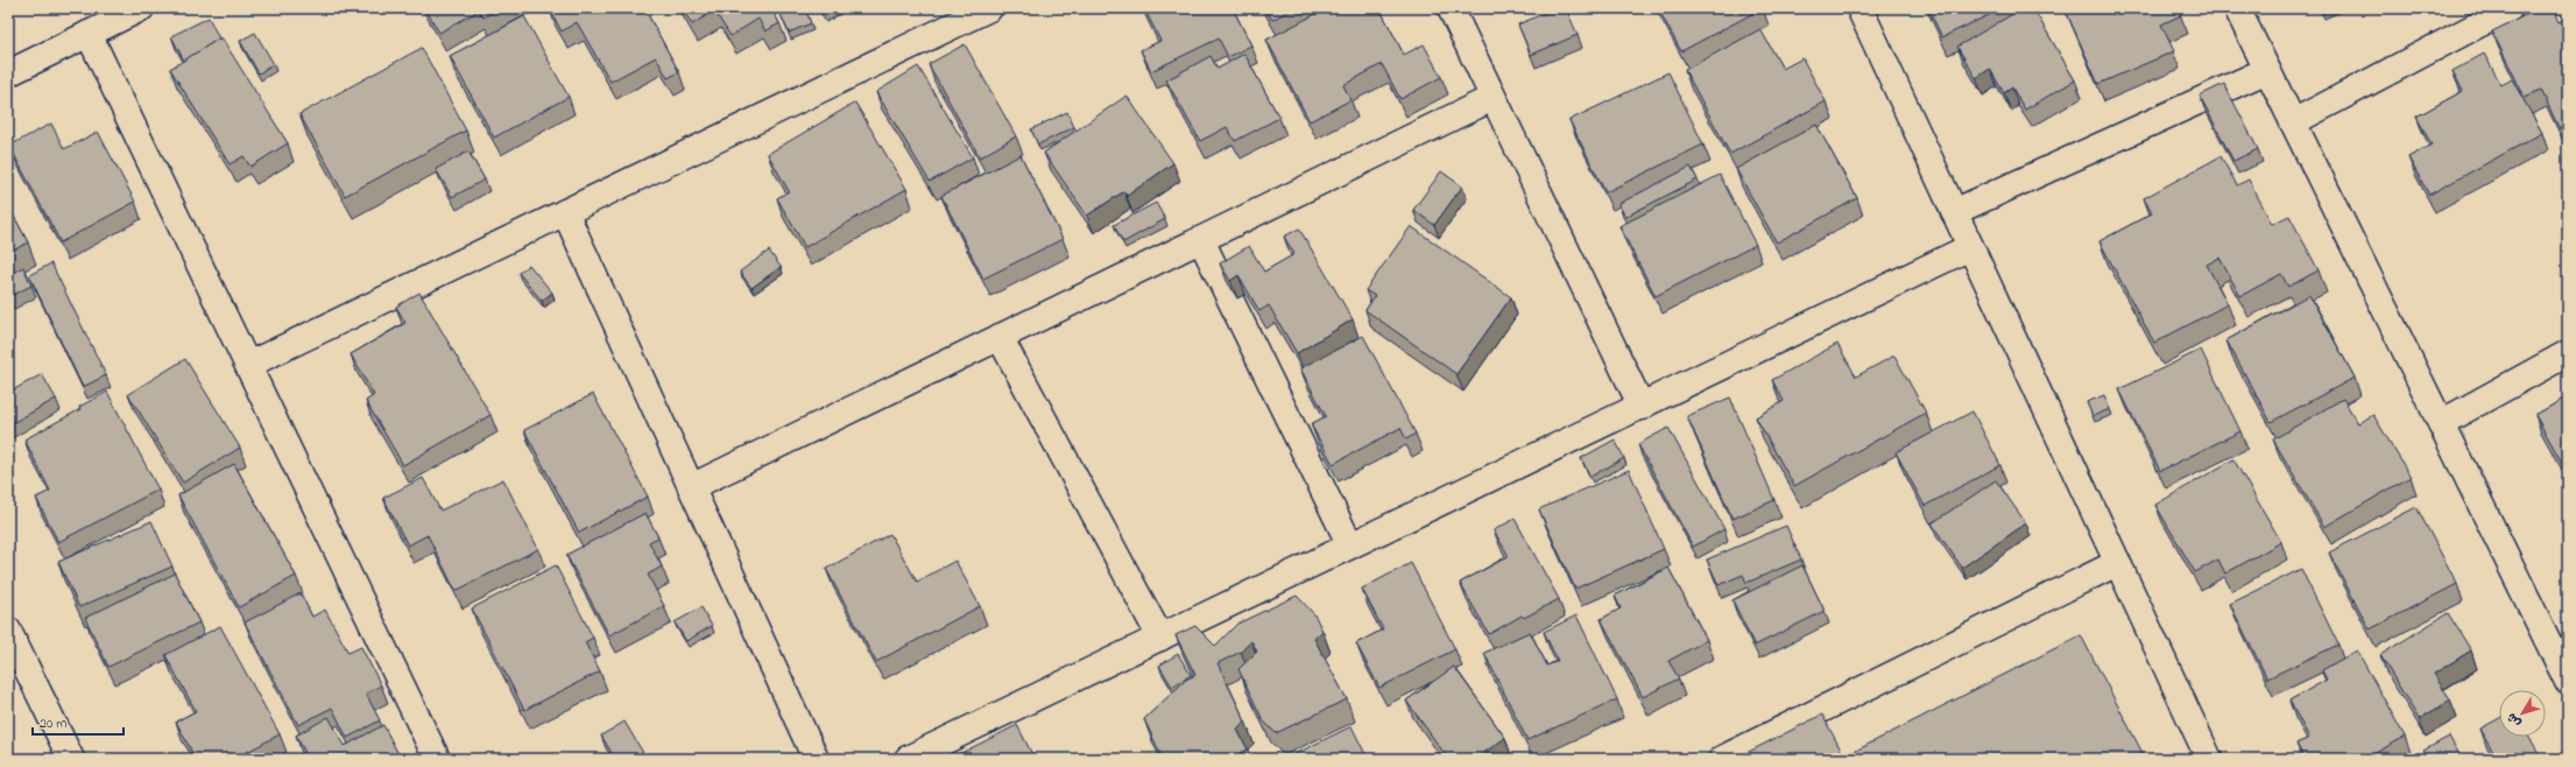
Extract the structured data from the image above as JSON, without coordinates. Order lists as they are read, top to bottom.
{
  "scale_bar": "20 m",
  "north": "bottom left"
}
